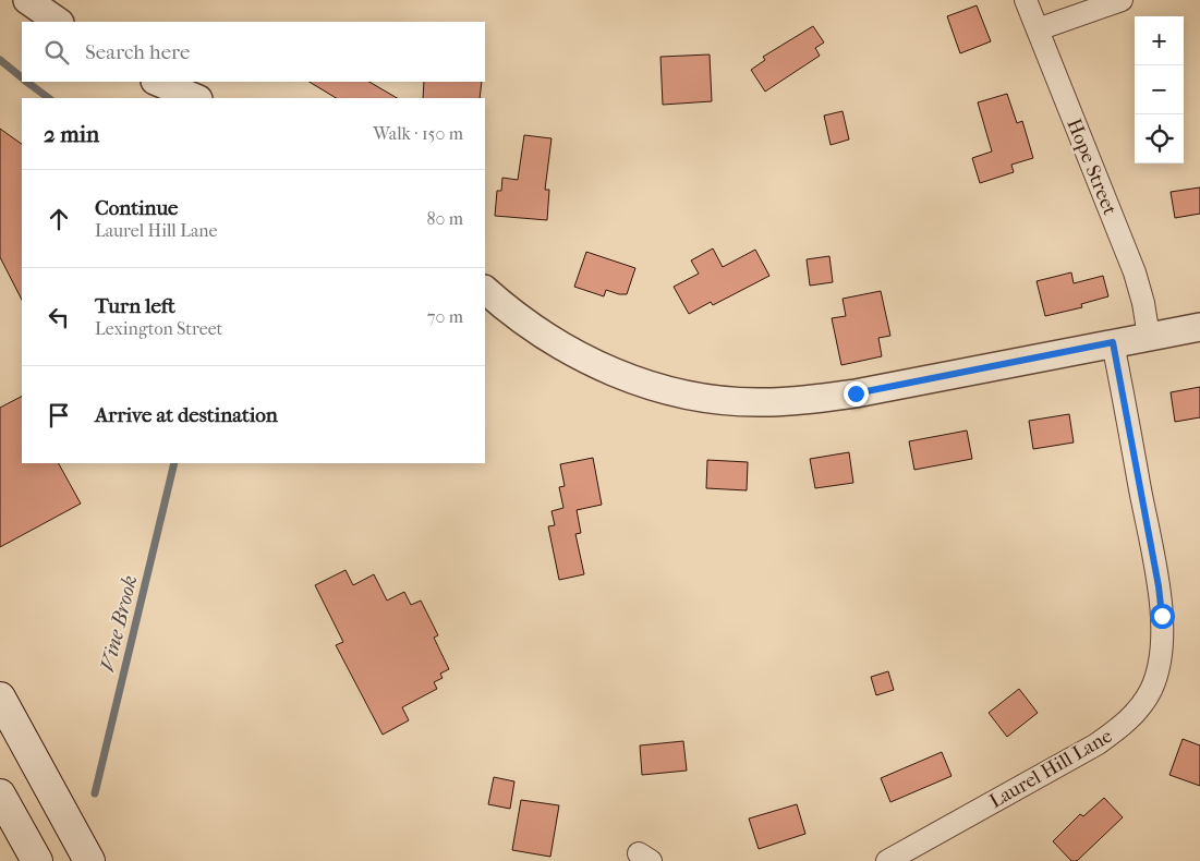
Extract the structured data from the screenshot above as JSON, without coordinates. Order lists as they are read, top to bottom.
{
  "streets": {
    "street": ["Hope Street", "Laurel Hill Lane"]
  },
  "water": ["Vine Brook"],
  "page": {
    "map_buttons": ["+", "−"],
    "search": "Search here",
    "heading": ["2 min", "Walk · 150 m"],
    "list": [
      ["Continue", "Laurel Hill Lane", "80 m"],
      ["Turn left", "Lexington Street", "70 m"],
      "Arrive at destination"
    ]
  }
}
